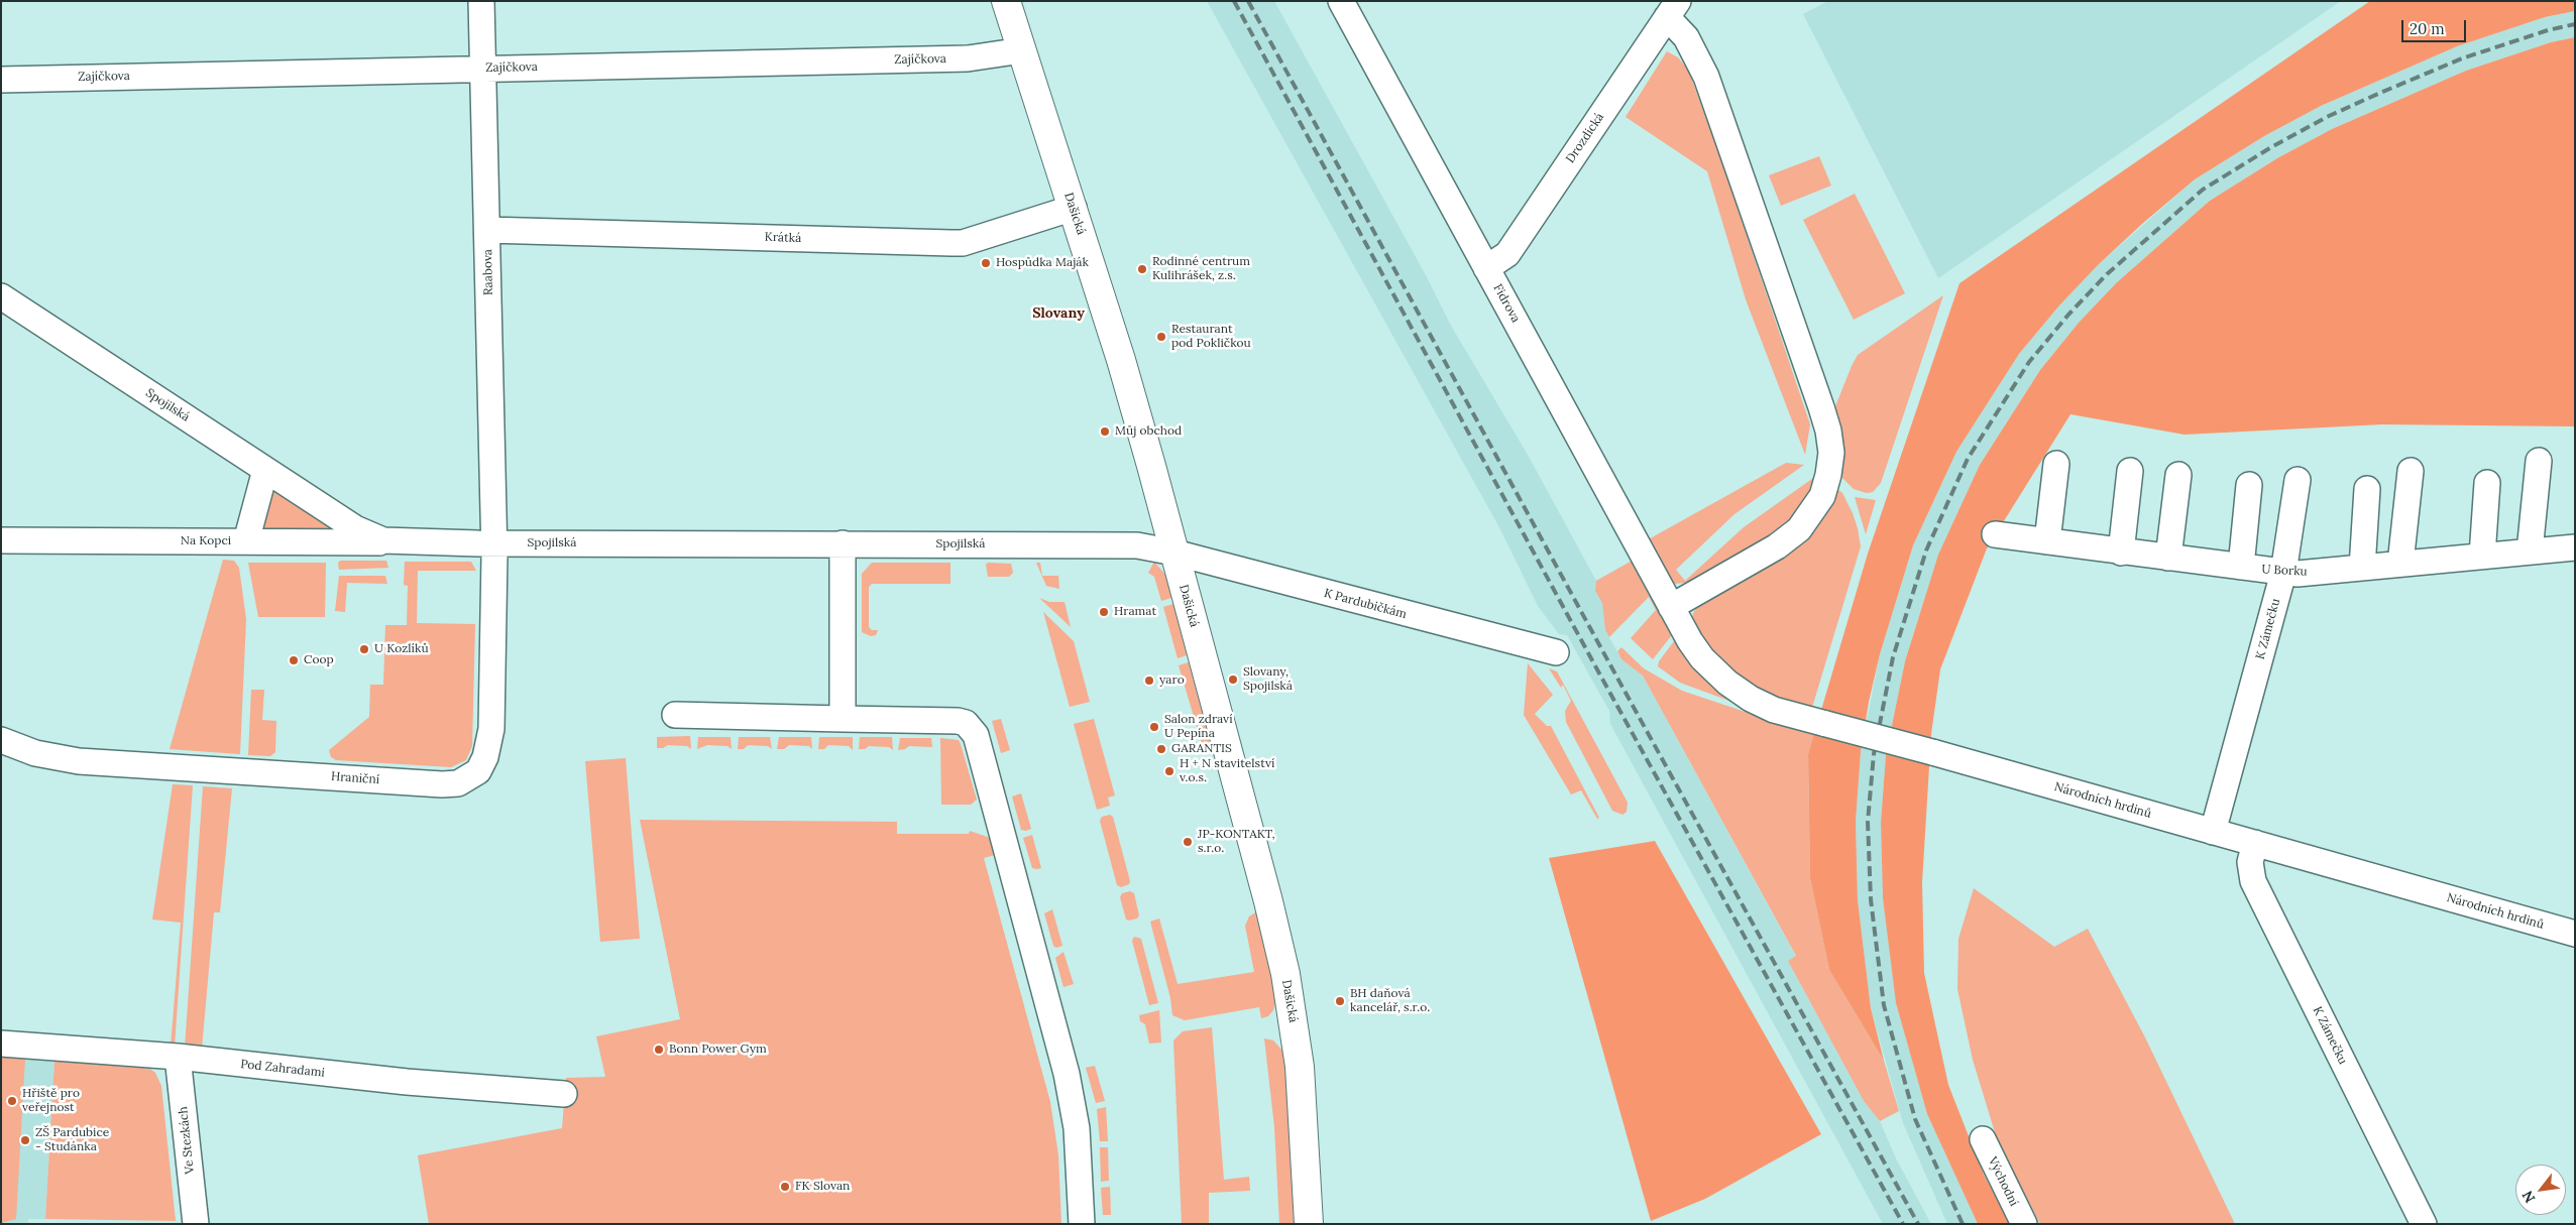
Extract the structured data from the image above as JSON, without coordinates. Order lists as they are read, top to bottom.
{
  "streets": {
    "main road": ["Dašická"],
    "street": [
      "Zajíčkova",
      "Drozdická",
      "Krátká",
      "Raabova",
      "Fidrova",
      "Spojilská",
      "Na Kopci",
      "U Borku",
      "K Pardubičkám",
      "K Zámečku",
      "Hraniční",
      "Národních hrdinů",
      "Pod Zahradami",
      "Ve Stezkách",
      "Východní"
    ]
  },
  "crossings": [
    ["Zajíčkova", "Dašická"],
    ["Zajíčkova", "Raabova"],
    ["Drozdická", "Fidrova"],
    ["Dašická", "Krátká"],
    ["Dašická", "Spojilská"],
    ["Dašická", "K Pardubičkám"],
    ["Krátká", "Raabova"],
    ["Raabova", "Spojilská"],
    ["Raabova", "Hraniční"],
    ["Fidrova", "Národních hrdinů"],
    ["Spojilská", "Na Kopci"],
    ["Spojilská", "K Pardubičkám"],
    ["Spojilská", "Hraniční"],
    ["U Borku", "K Zámečku"],
    ["K Zámečku", "Národních hrdinů"],
    ["Pod Zahradami", "Ve Stezkách"]
  ],
  "districts": ["Slovany"],
  "places": [
    "Hospůdka Maják",
    "Rodinné centrum Kulihrášek, z.s.",
    "Restaurant pod Pokličkou",
    "Můj obchod",
    "Hramat",
    "U Kozlíků",
    "Coop",
    "Slovany, Spojilská",
    "yaro",
    "Salon zdraví U Pepína",
    "GARANTIS",
    "H + N stavitelství v.o.s.",
    "JP-KONTAKT, s.r.o.",
    "BH daňová kancelář, s.r.o.",
    "Bonn Power Gym",
    "Hřiště pro veřejnost",
    "ZŠ Pardubice - Studánka",
    "FK Slovan"
  ],
  "scale_bar": "20 m",
  "north": "bottom left"
}
